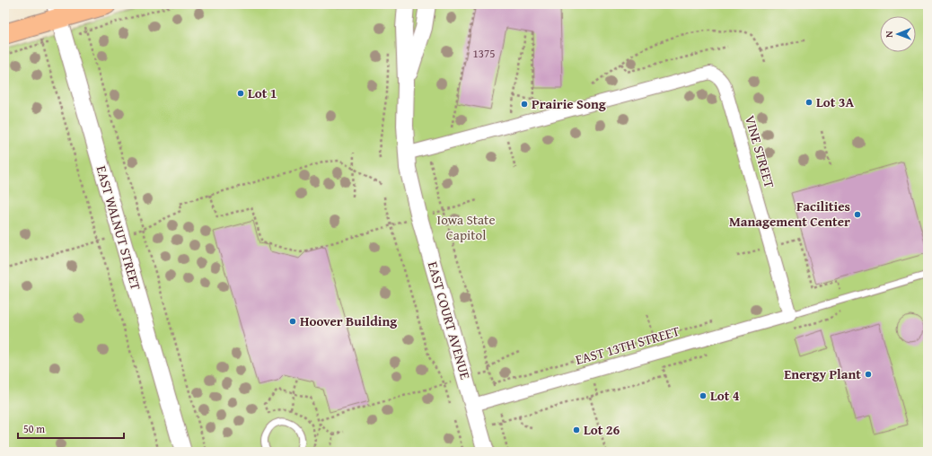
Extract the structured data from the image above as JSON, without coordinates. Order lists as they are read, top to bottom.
{
  "streets": {
    "street": [
      "VINE STREET",
      "EAST WALNUT STREET",
      "EAST COURT AVENUE",
      "EAST 13TH STREET"
    ]
  },
  "crossings": [
    ["VINE STREET", "EAST COURT AVENUE"],
    ["VINE STREET", "EAST 13TH STREET"],
    ["EAST COURT AVENUE", "EAST 13TH STREET"]
  ],
  "parks": ["Iowa State Capitol"],
  "places": [
    "Lot 1",
    "Lot 3A",
    "Prairie Song",
    "Facilities Management Center",
    "Hoover Building",
    "Energy Plant",
    "Lot 4",
    "Lot 26"
  ],
  "house_numbers": ["1375"],
  "scale_bar": "50 m",
  "north": "left"
}
